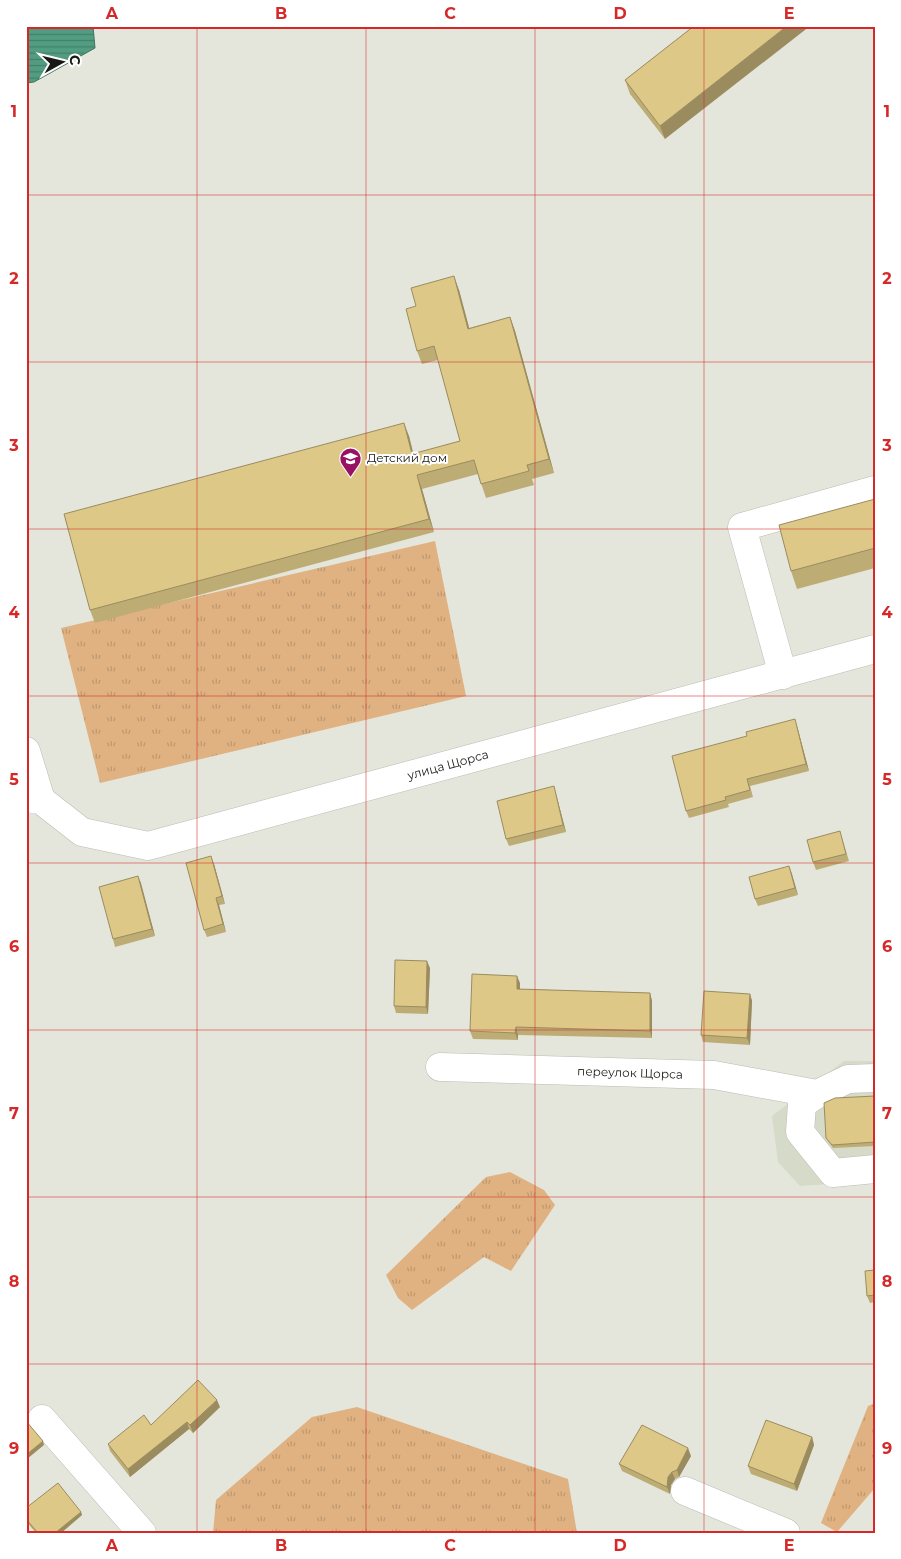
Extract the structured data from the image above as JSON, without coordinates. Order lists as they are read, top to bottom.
{
  "streets": {
    "street": ["улица Щорса", "переулок Щорса"]
  },
  "places": {
    "school or university": ["Детский дом"]
  },
  "north": "right",
  "grid": {
    "columns": [
      "A",
      "B",
      "C",
      "D",
      "E"
    ],
    "rows": [
      "1",
      "2",
      "3",
      "4",
      "5",
      "6",
      "7",
      "8",
      "9"
    ]
  }
}
